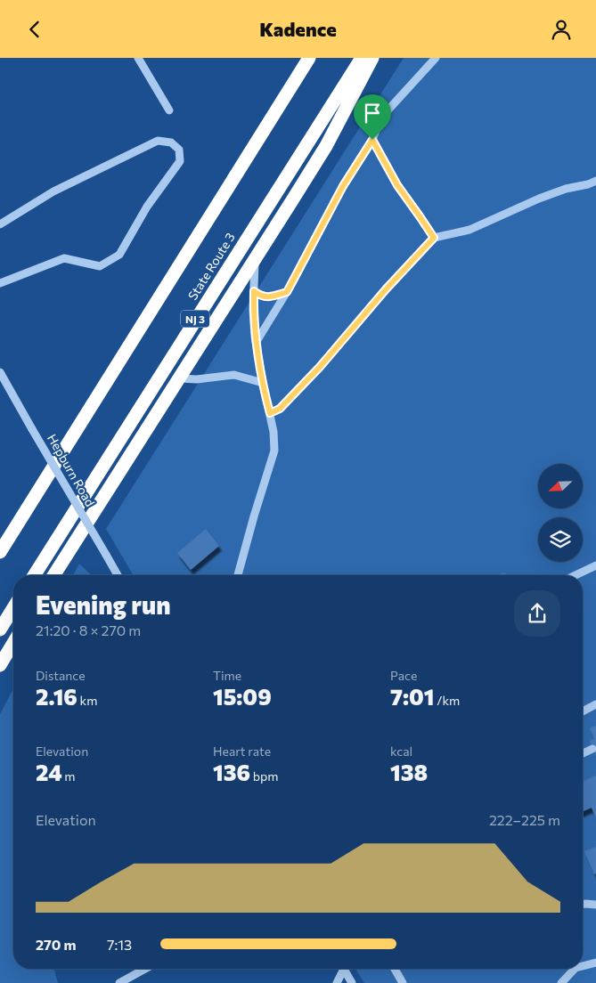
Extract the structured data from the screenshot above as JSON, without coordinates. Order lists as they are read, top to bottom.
{
  "streets": {
    "highway": ["State Route 3", "NJ 3"],
    "street": ["Hepburn Road"]
  },
  "north": "bottom left",
  "page": {
    "header": "Kadence",
    "heading": ["Evening run", "21:20 · 8 × 270 m"],
    "stats": [
      ["Distance", "2.16 km"],
      ["Time", "15:09"],
      ["Pace", "7:01 /km"],
      ["Elevation", "24 m"],
      ["Heart rate", "136 bpm"],
      ["kcal", "138"]
    ],
    "chart": ["Elevation", "222–225 m"],
    "list": [
      {
        "name": "270 m",
        "note": "7:13"
      }
    ]
  }
}
